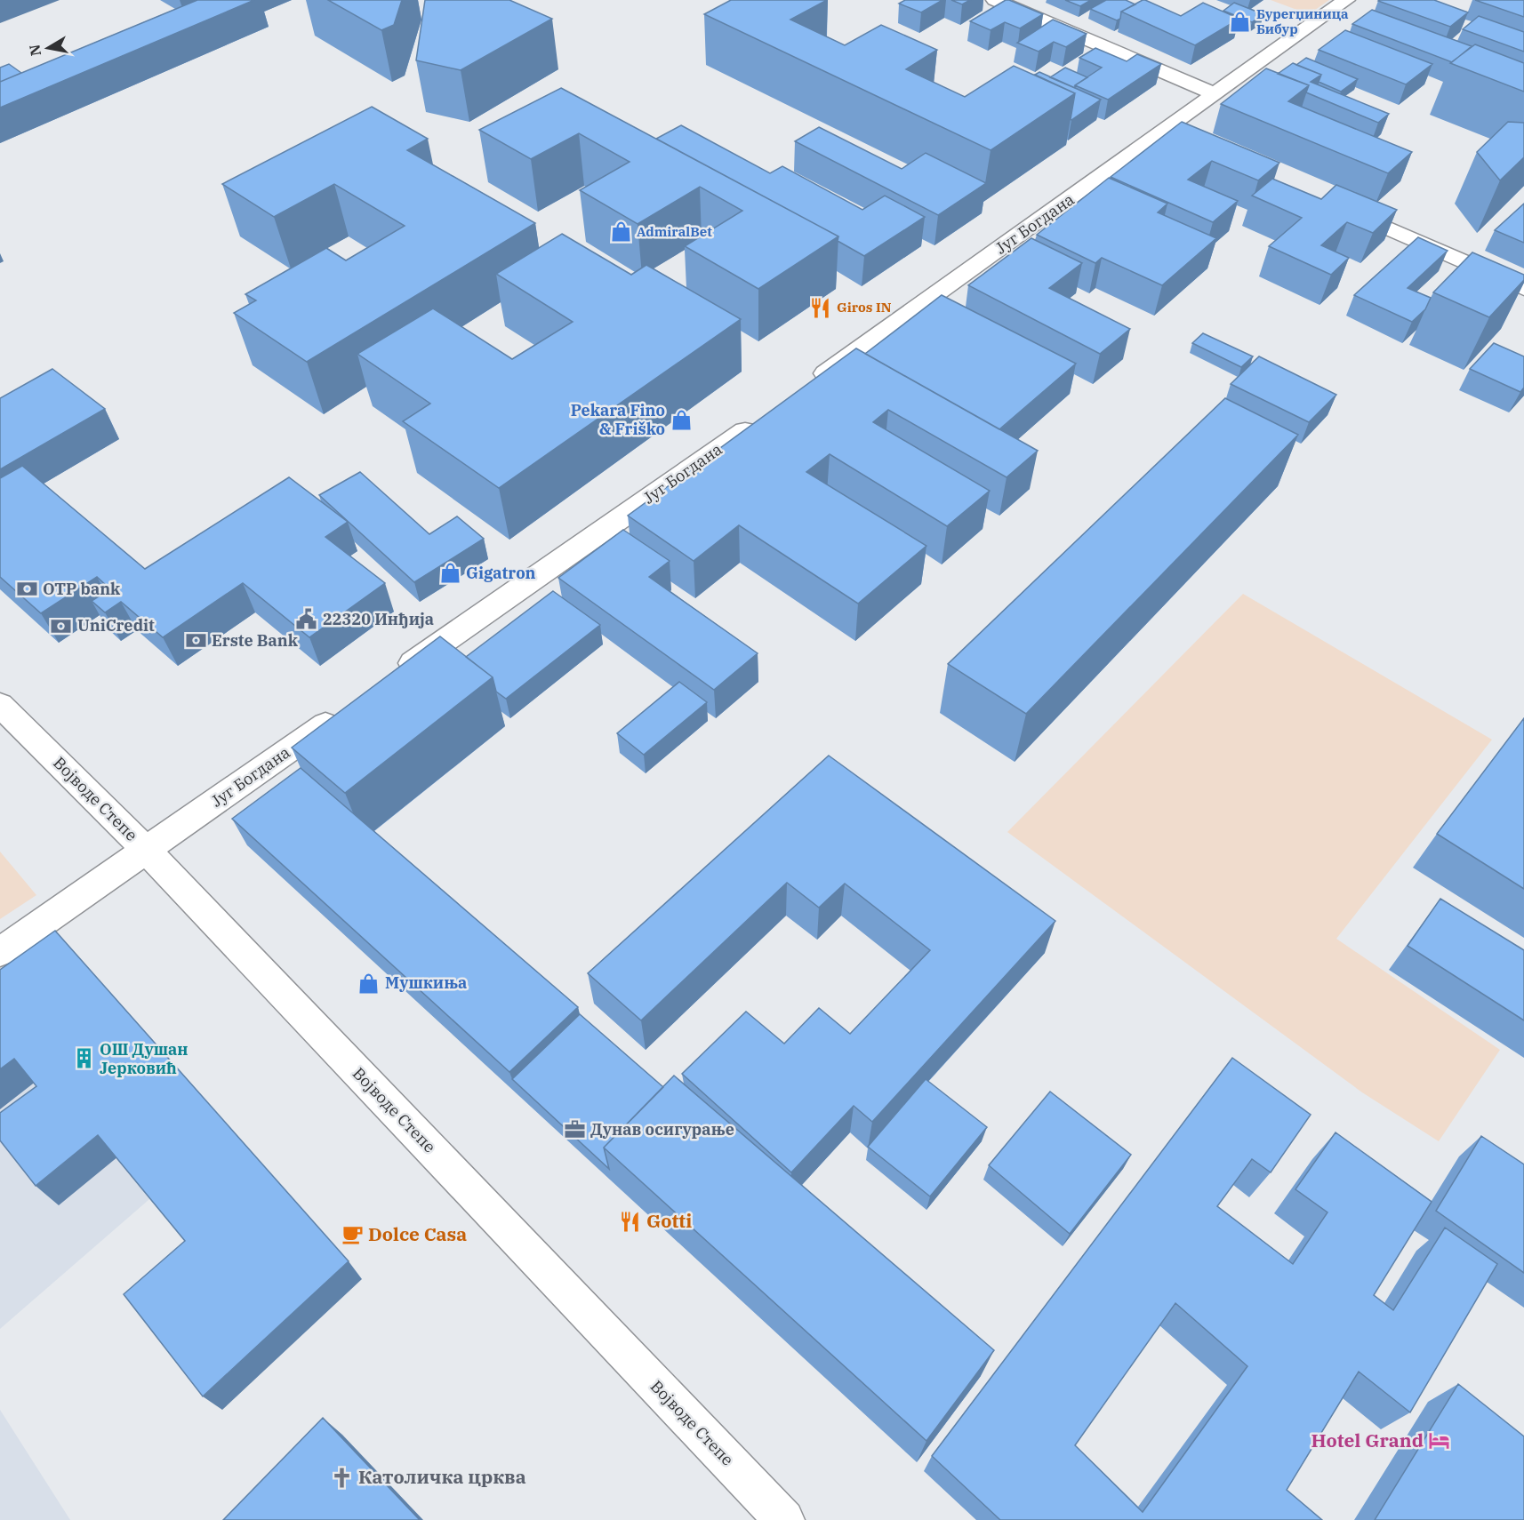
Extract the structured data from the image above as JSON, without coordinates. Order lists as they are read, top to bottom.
{
  "streets": {
    "street": ["Југ Богдана", "Војводе Степе"]
  },
  "crossings": [
    ["Југ Богдана", "Војводе Степе"]
  ],
  "places": {
    "shop": [
      "Бурегџиница Бибур",
      "AdmiralBet",
      "Pekara Fino & Friško",
      "Gigatron",
      "Мушкиња"
    ],
    "restaurant": ["Giros IN", "Gotti"],
    "bank": ["OTP bank", "UniCredit", "Erste Bank"],
    "public building": ["22320 Инђија"],
    "building": ["ОШ Душан Јерковић"],
    "office": ["Дунав осигурање"],
    "cafe": ["Dolce Casa"],
    "hotel": ["Hotel Grand"],
    "church": ["Католичка црква"]
  },
  "north": "left"
}
